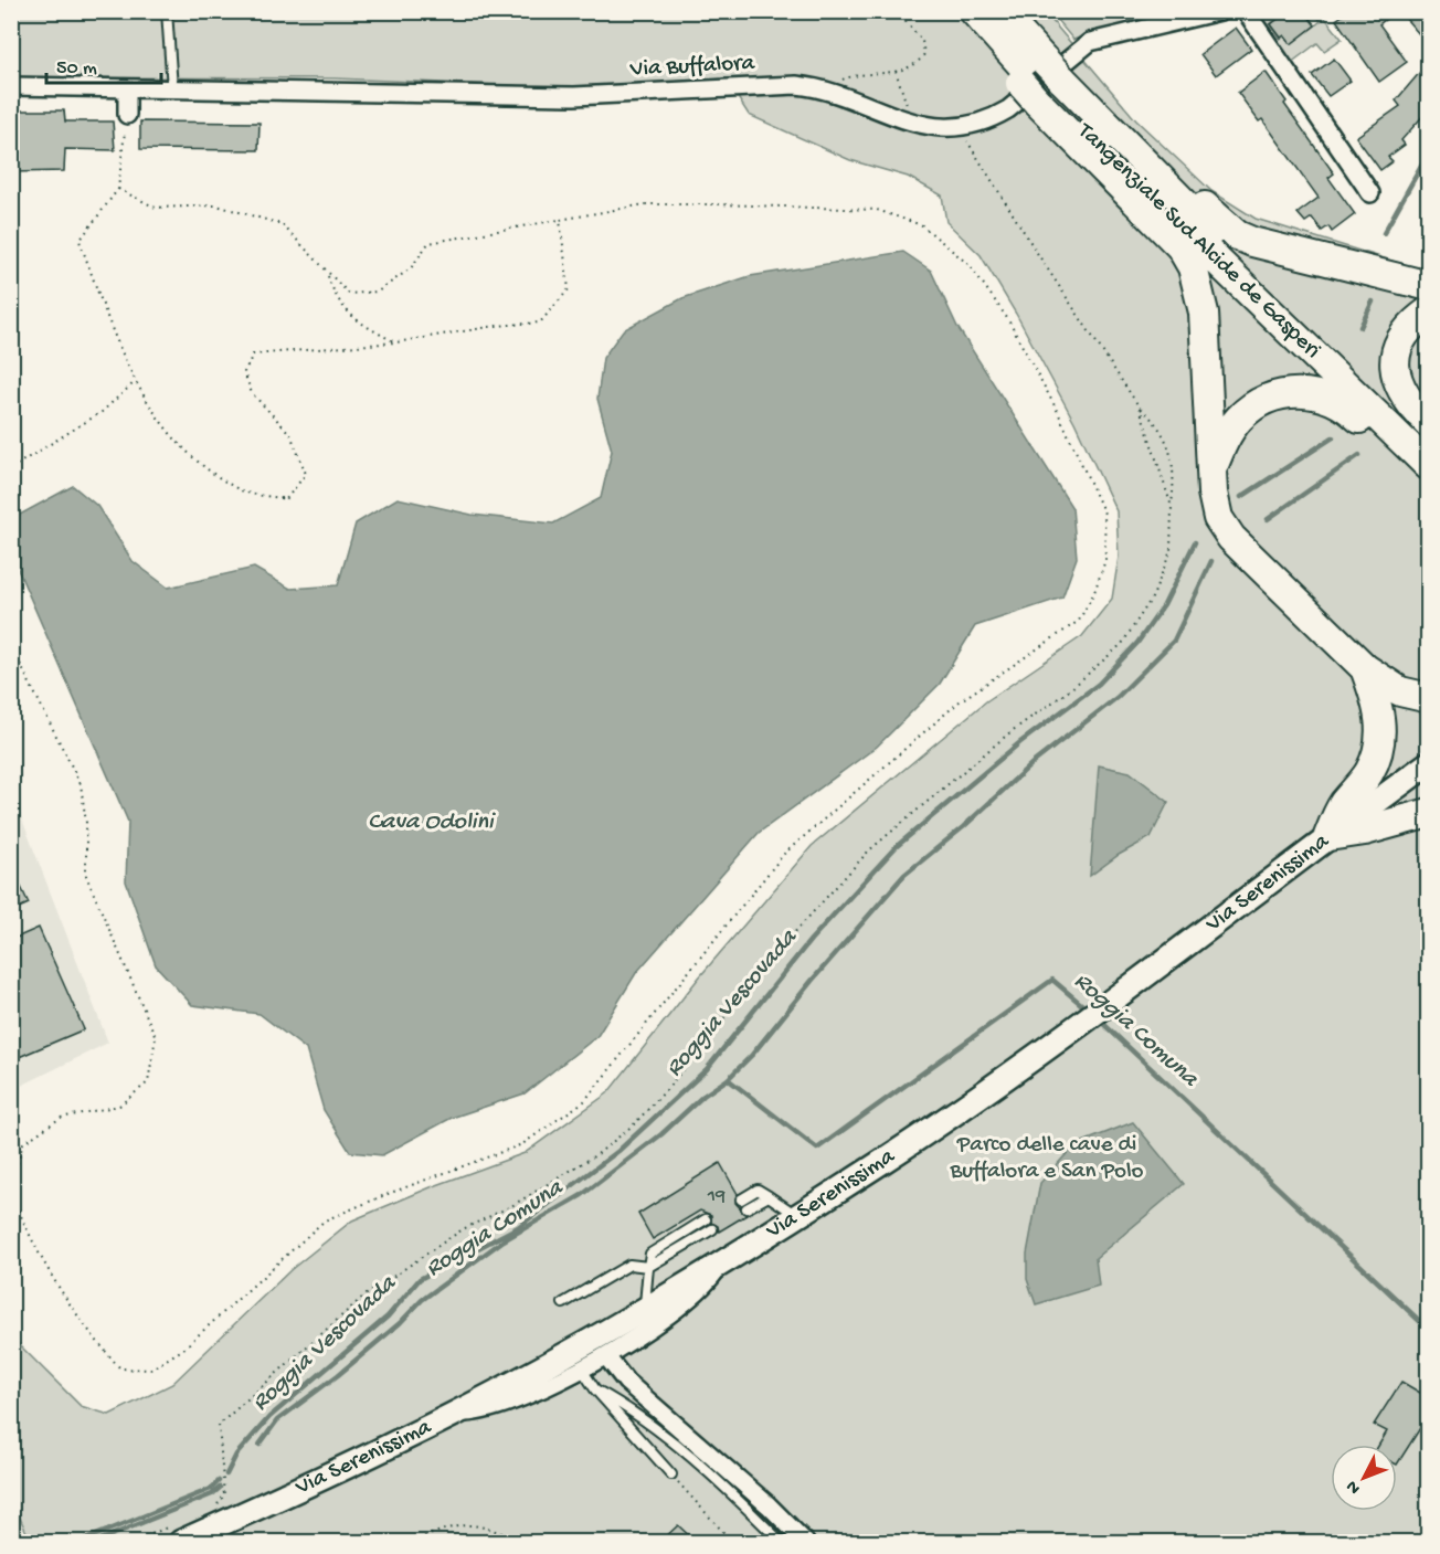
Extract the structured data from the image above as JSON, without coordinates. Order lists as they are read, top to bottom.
{
  "streets": {
    "highway": ["Tangenziale Sud Alcide de Gasperi"],
    "main road": ["Via Serenissima"],
    "street": ["Via Buffalora"]
  },
  "water": ["Cava Odolini", "Roggia Vescovada", "Roggia Comuna"],
  "parks": ["Parco delle cave di Buffalora e San Polo"],
  "house_numbers": ["19"],
  "scale_bar": "50 m",
  "north": "bottom left"
}
